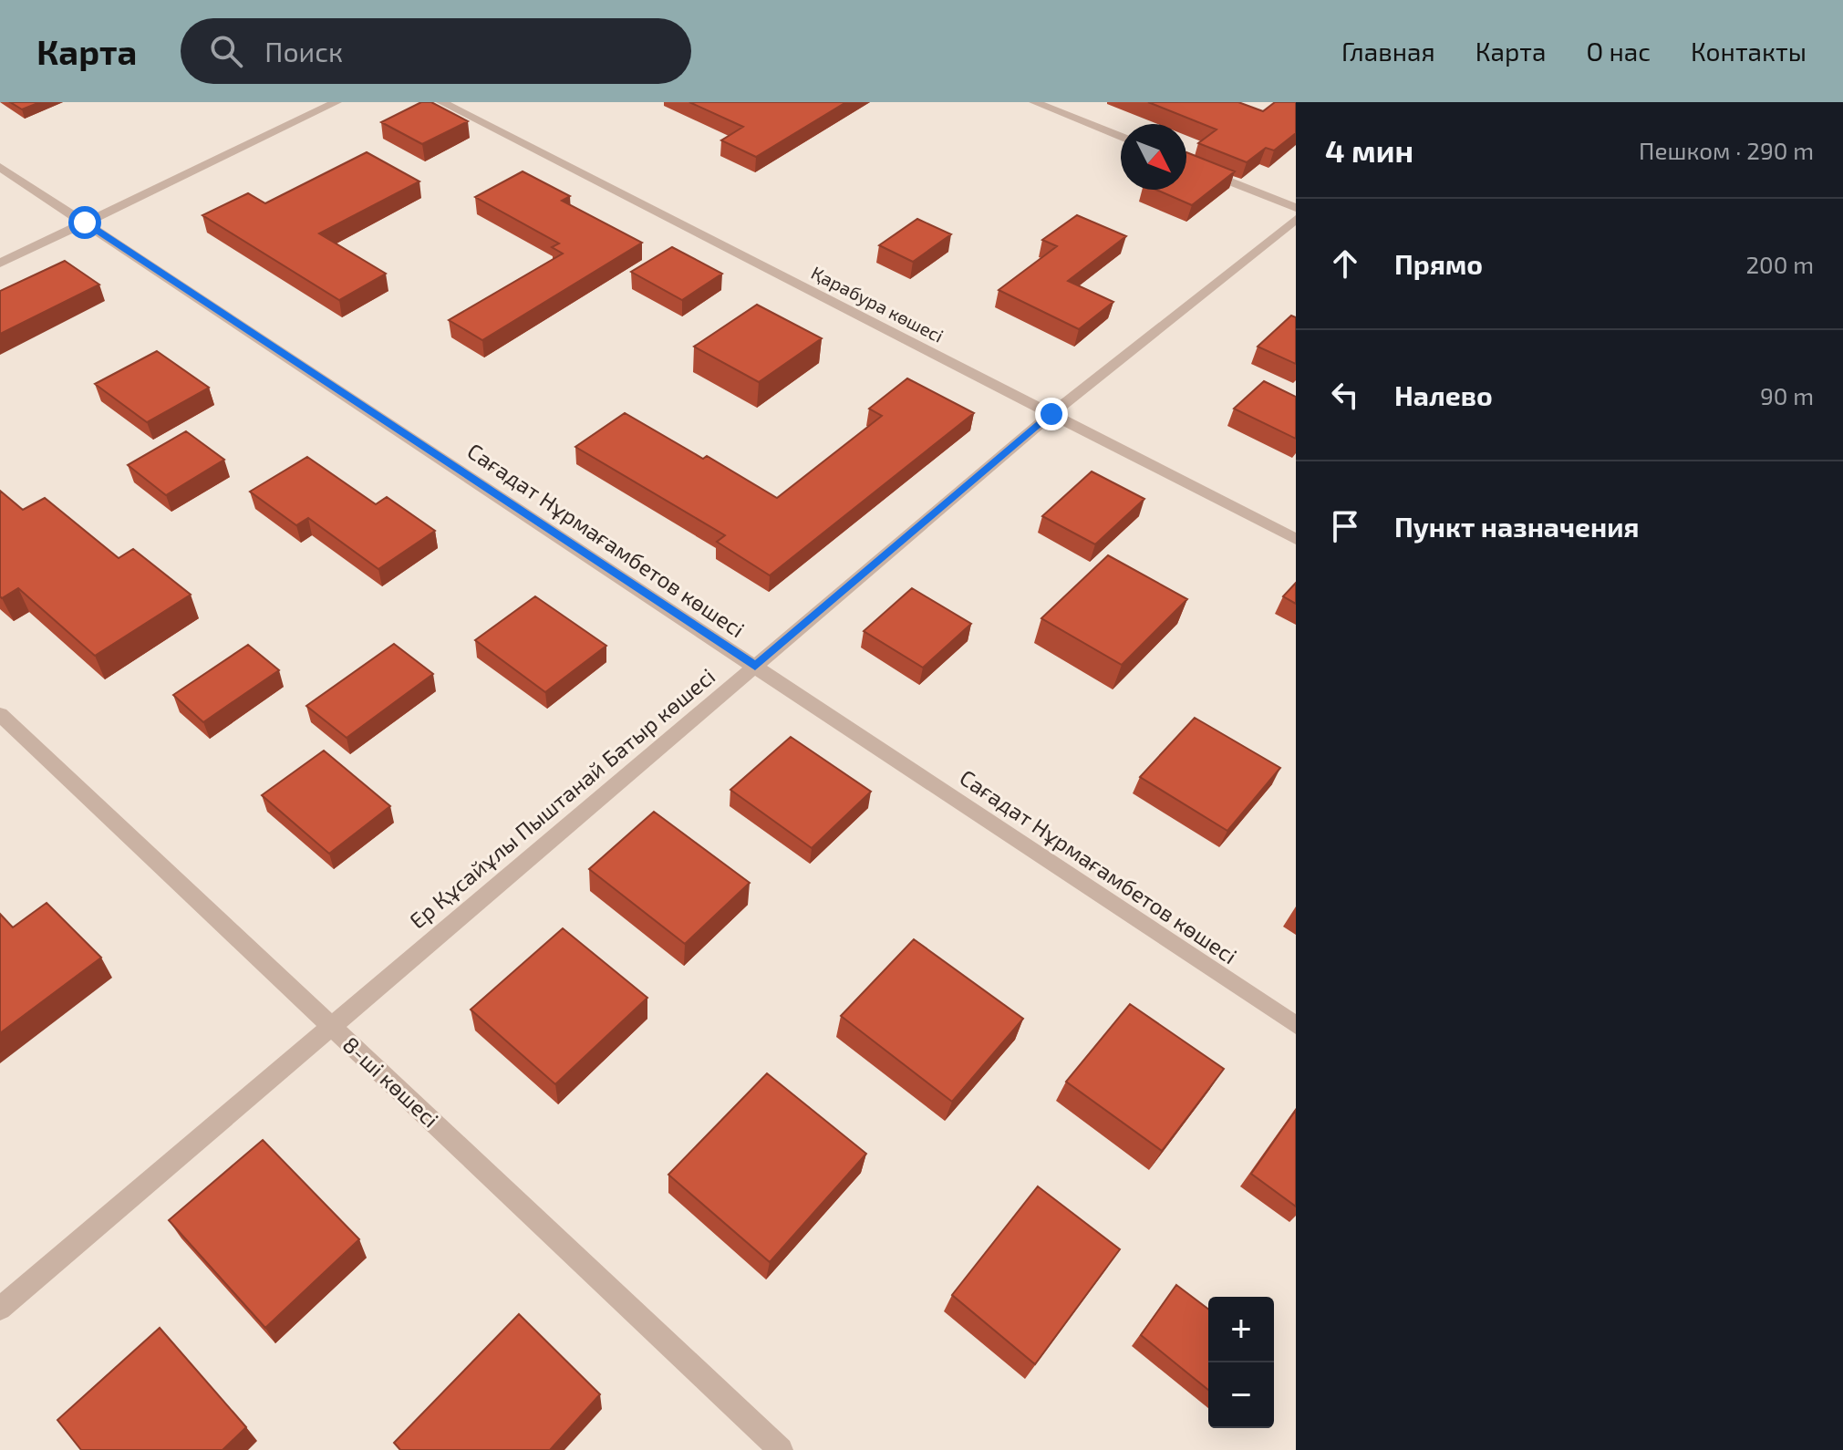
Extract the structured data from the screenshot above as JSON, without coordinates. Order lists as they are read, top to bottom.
{
  "streets": {
    "street": [
      "Қарабура көшесі",
      "Сағадат Нұрмағамбетов көшесі",
      "Ер Құсайұлы Пыштанай Батыр көшесі",
      "8-шi көшесi"
    ]
  },
  "crossings": [
    ["Қарабура көшесі", "Ер Құсайұлы Пыштанай Батыр көшесі"],
    ["Сағадат Нұрмағамбетов көшесі", "Ер Құсайұлы Пыштанай Батыр көшесі"],
    ["Ер Құсайұлы Пыштанай Батыр көшесі", "8-шi көшесi"]
  ],
  "north": "bottom right",
  "page": {
    "header": "Карта",
    "search": "Поиск",
    "nav": [
      "Главная",
      "Карта",
      "О нас",
      "Контакты"
    ],
    "heading": ["4 мин", "Пешком · 290 m"],
    "list": [
      ["Прямо", "200 m"],
      ["Налево", "90 m"],
      "Пункт назначения"
    ],
    "map_buttons": ["+", "−"]
  }
}
